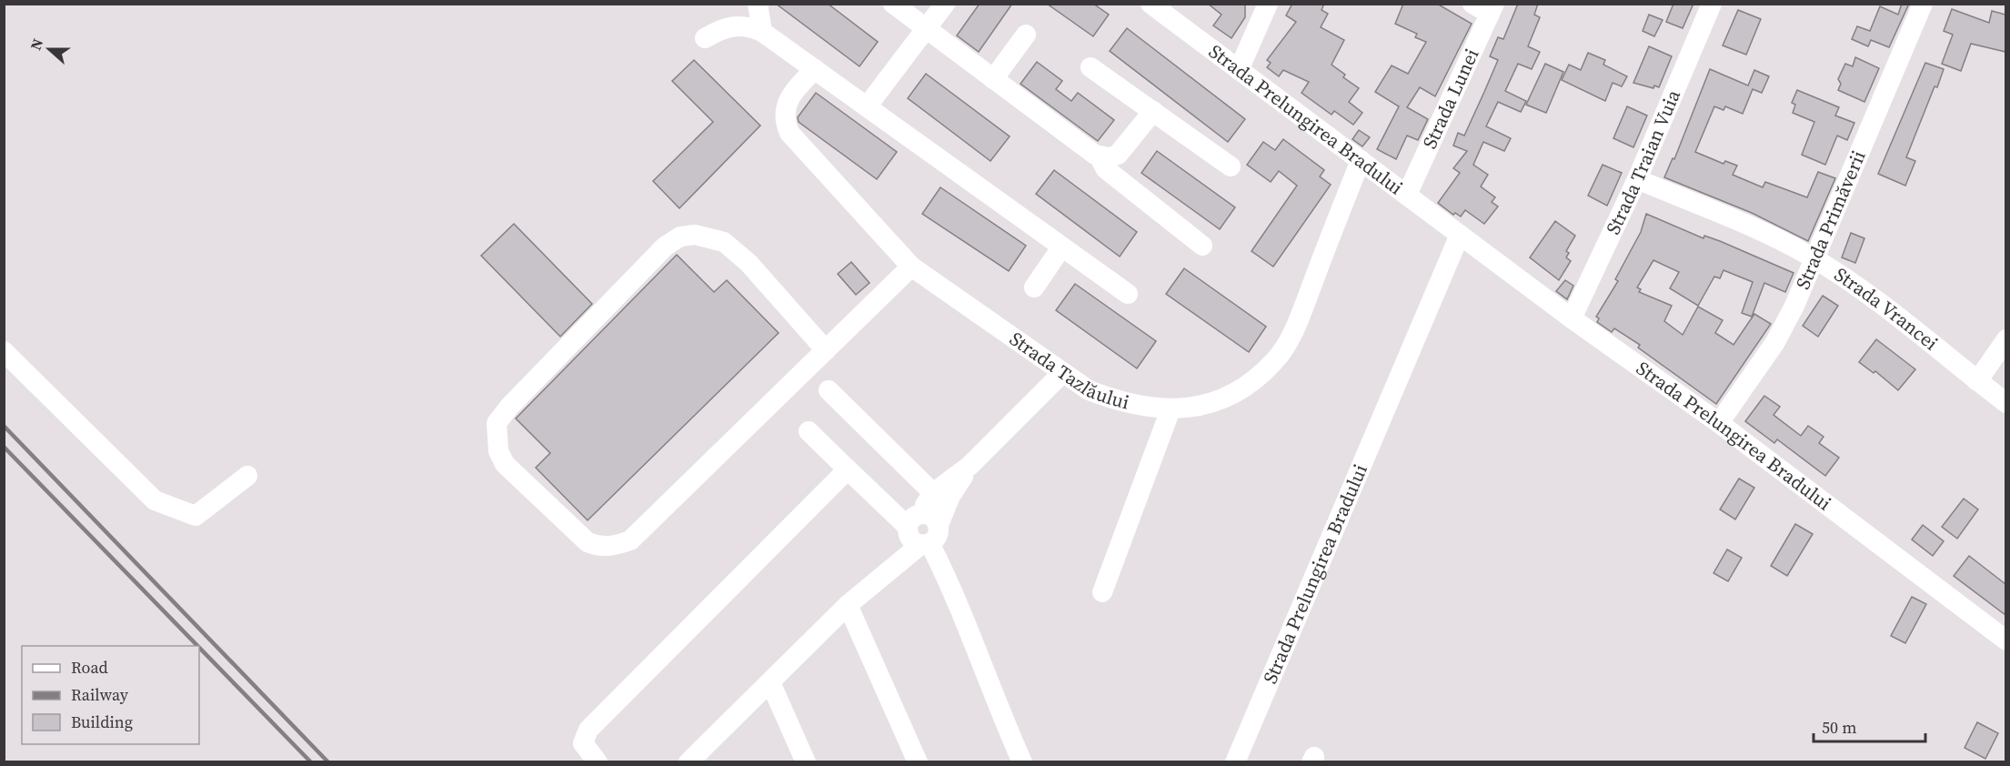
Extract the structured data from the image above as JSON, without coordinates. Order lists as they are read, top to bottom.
{
  "streets": {
    "street": [
      "Strada Lunei",
      "Strada Prelungirea Bradului",
      "Strada Traian Vuia",
      "Strada Primăverii",
      "Strada Vrancei",
      "Strada Tazlăului"
    ]
  },
  "crossings": [
    ["Strada Lunei", "Strada Prelungirea Bradului"],
    ["Strada Prelungirea Bradului", "Strada Traian Vuia"],
    ["Strada Prelungirea Bradului", "Strada Primăverii"],
    ["Strada Prelungirea Bradului", "Strada Tazlăului"],
    ["Strada Traian Vuia", "Strada Vrancei"],
    ["Strada Primăverii", "Strada Vrancei"]
  ],
  "legend": ["Road", "Railway", "Building"],
  "scale_bar": "50 m",
  "north": "left"
}
